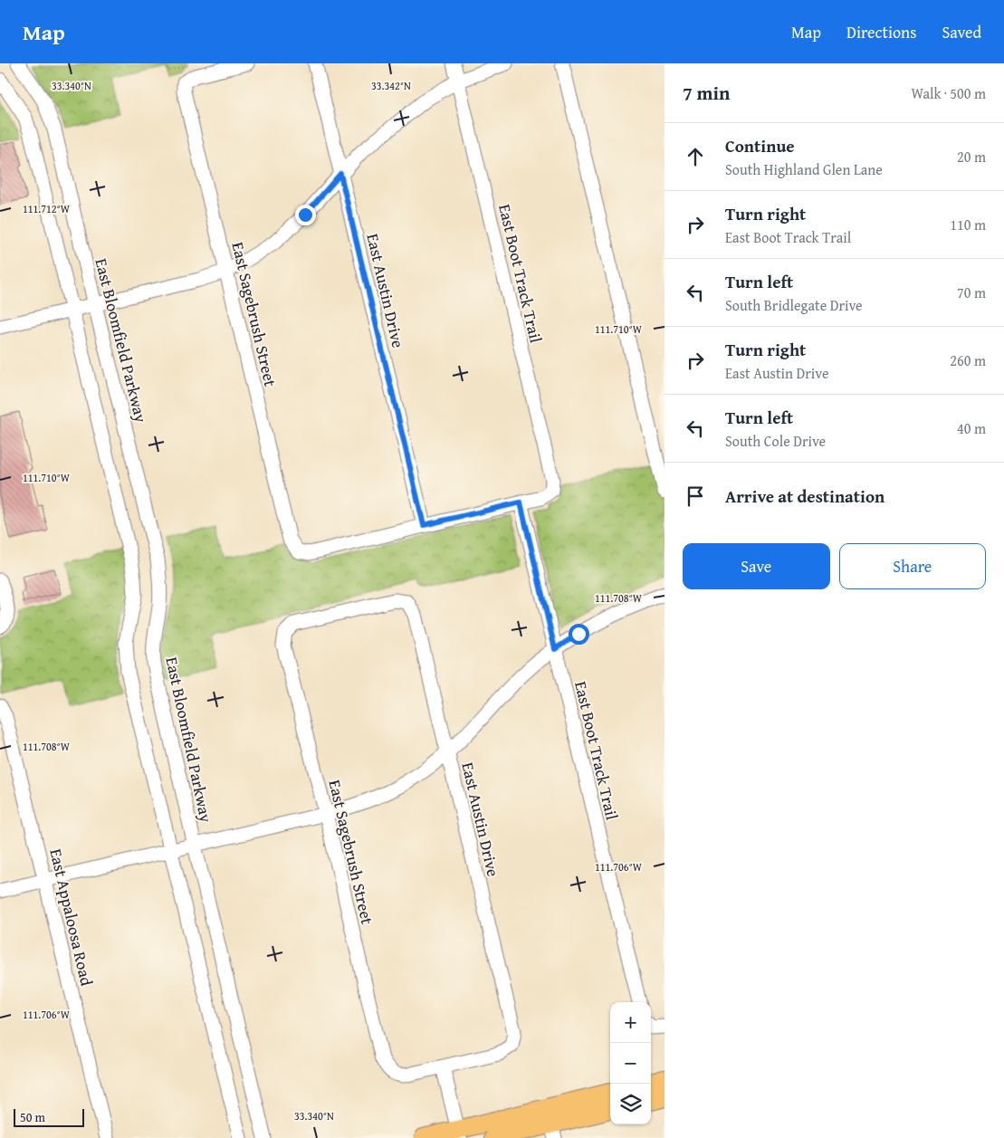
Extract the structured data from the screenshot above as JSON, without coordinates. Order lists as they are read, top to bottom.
{
  "streets": {
    "street": [
      "East Boot Track Trail",
      "East Austin Drive",
      "East Sagebrush Street",
      "East Bloomfield Parkway",
      "East Appaloosa Road"
    ]
  },
  "crossings": [
    ["East Austin Drive", "East Sagebrush Street"]
  ],
  "scale_bar": "50 m",
  "page": {
    "header": "Map",
    "nav": ["Map", "Directions", "Saved"],
    "heading": ["7 min", "Walk · 500 m"],
    "list": [
      ["Continue", "South Highland Glen Lane", "20 m"],
      ["Turn right", "East Boot Track Trail", "110 m"],
      ["Turn left", "South Bridlegate Drive", "70 m"],
      ["Turn right", "East Austin Drive", "260 m"],
      ["Turn left", "South Cole Drive", "40 m"],
      "Arrive at destination"
    ],
    "buttons": ["Save", "Share"],
    "map_buttons": ["+", "−"],
    "scale": "50 m"
  },
  "coordinates": [
    "33.340°N",
    "33.342°N",
    "111.712°W",
    "111.710°W",
    "111.708°W",
    "111.706°W"
  ]
}
